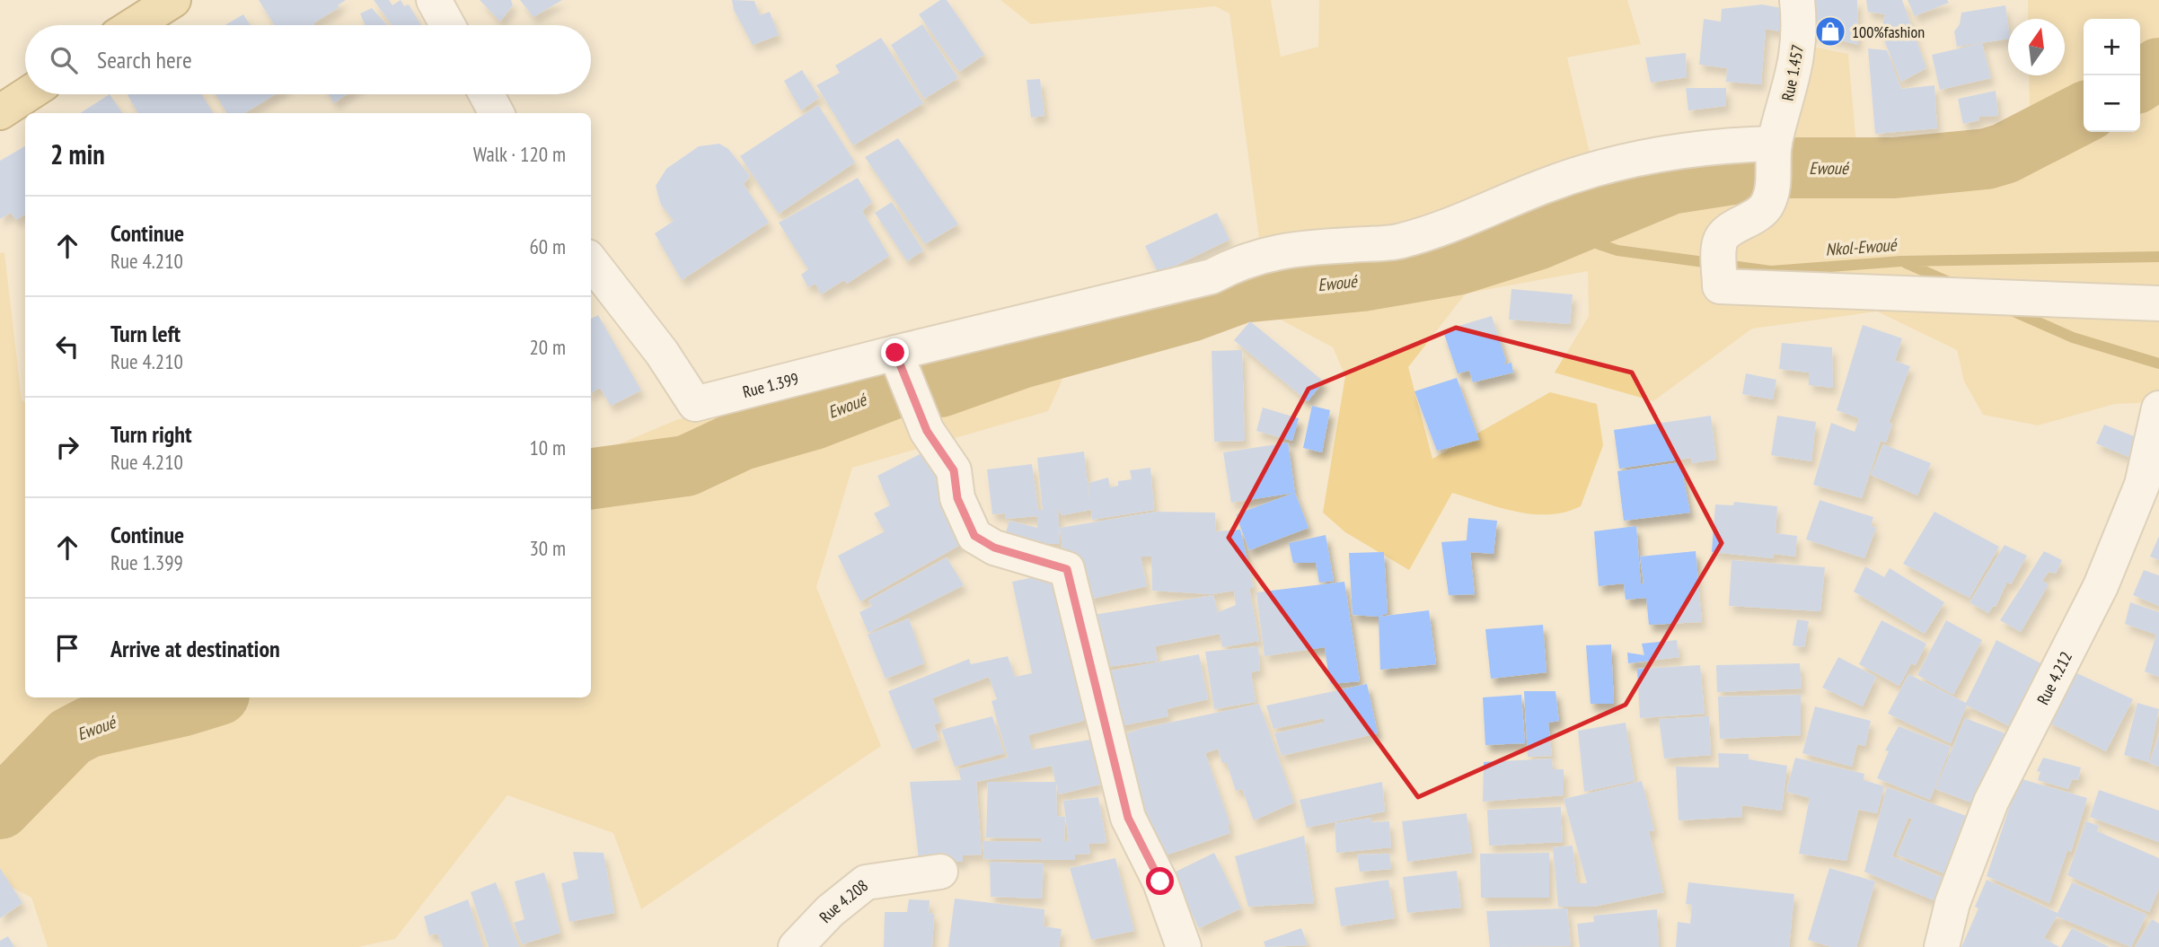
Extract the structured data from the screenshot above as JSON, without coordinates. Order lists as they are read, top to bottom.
{
  "streets": {
    "street": [
      "Rue 1.457",
      "Rue 1.399",
      "Rue 4.212",
      "Rue 4.208"
    ]
  },
  "water": ["Ewoué", "Nkol-Ewoué"],
  "places": {
    "shop": ["100%fashion"]
  },
  "north": "top",
  "page": {
    "map_buttons": ["+", "−"],
    "search": "Search here",
    "heading": ["2 min", "Walk · 120 m"],
    "list": [
      ["Continue", "Rue 4.210", "60 m"],
      ["Turn left", "Rue 4.210", "20 m"],
      ["Turn right", "Rue 4.210", "10 m"],
      ["Continue", "Rue 1.399", "30 m"],
      "Arrive at destination"
    ]
  }
}
